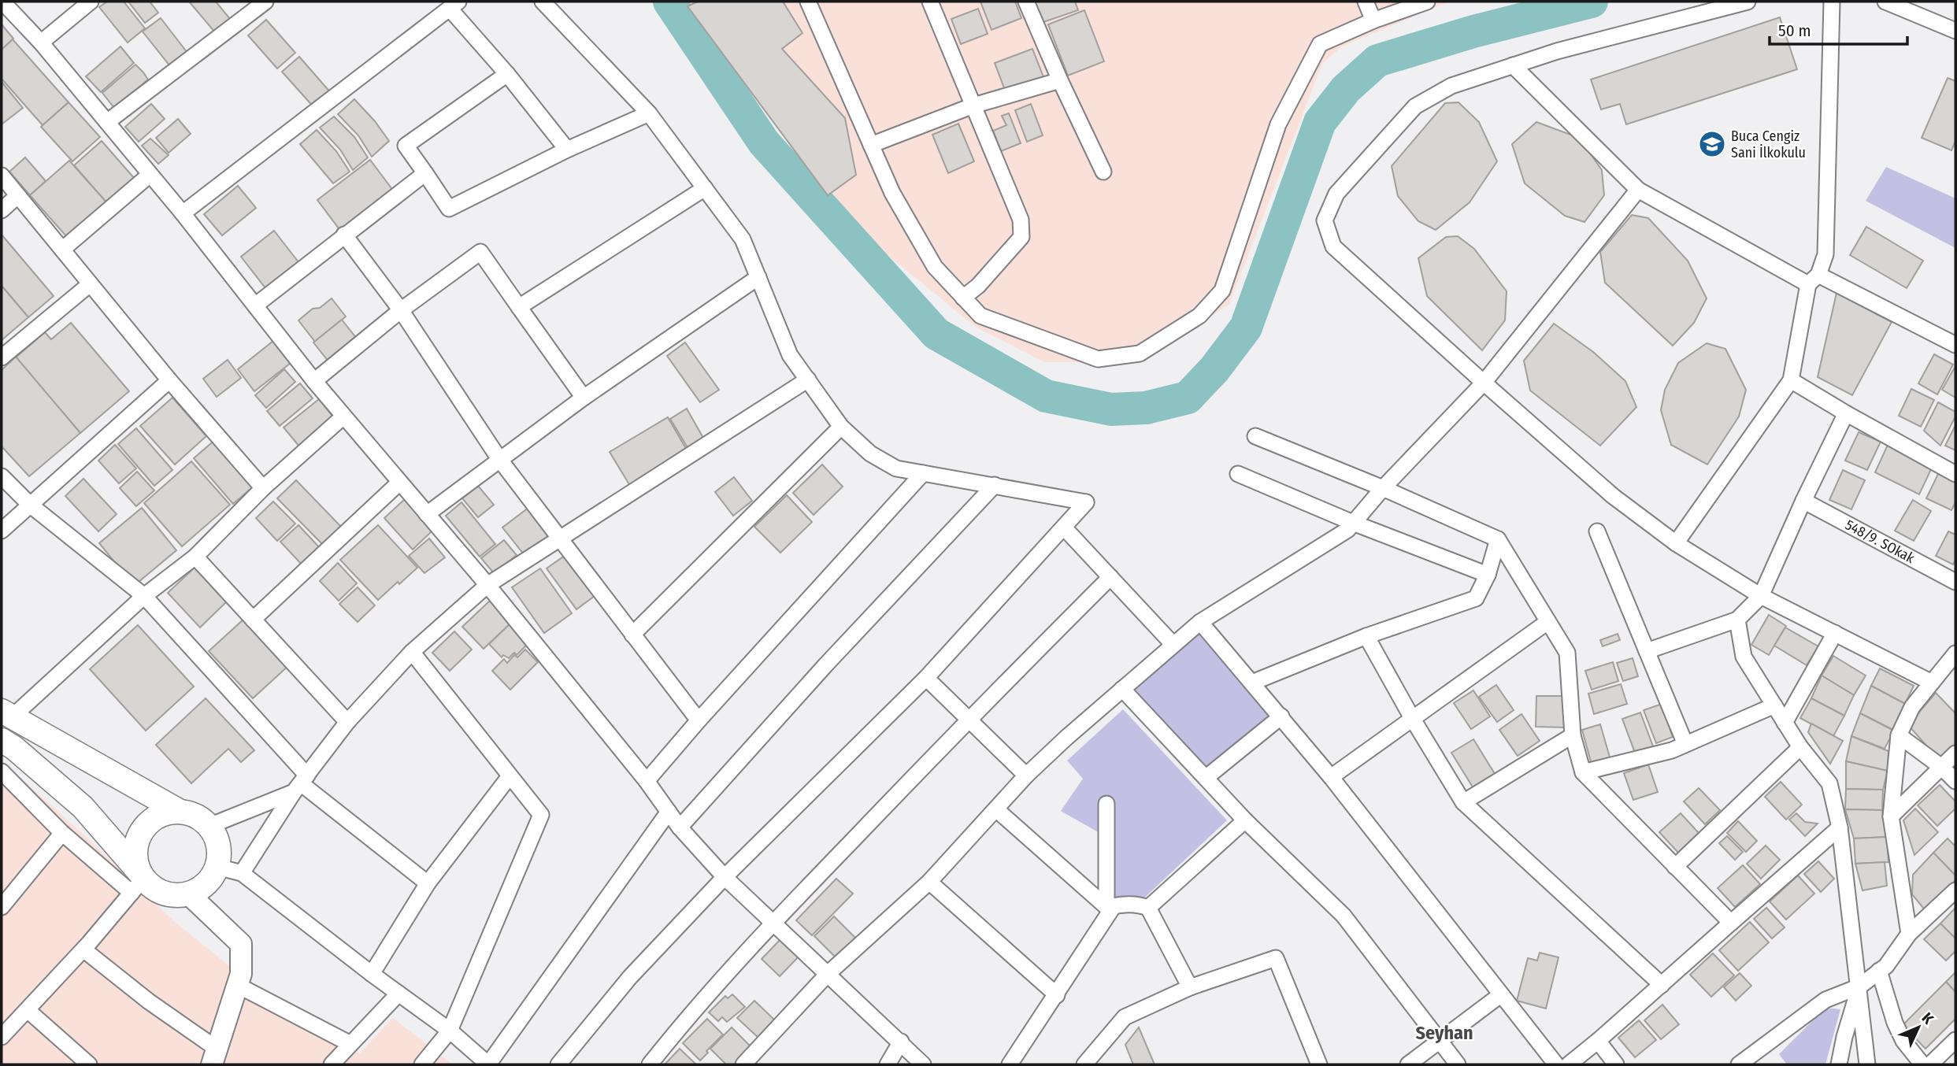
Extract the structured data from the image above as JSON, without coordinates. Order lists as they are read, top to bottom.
{
  "streets": {
    "street": ["548/9. SOkak"]
  },
  "districts": ["Seyhan"],
  "places": {
    "school or university": ["Buca Cengiz Sani İlkokulu"]
  },
  "scale_bar": "50 m",
  "north": "top right"
}
